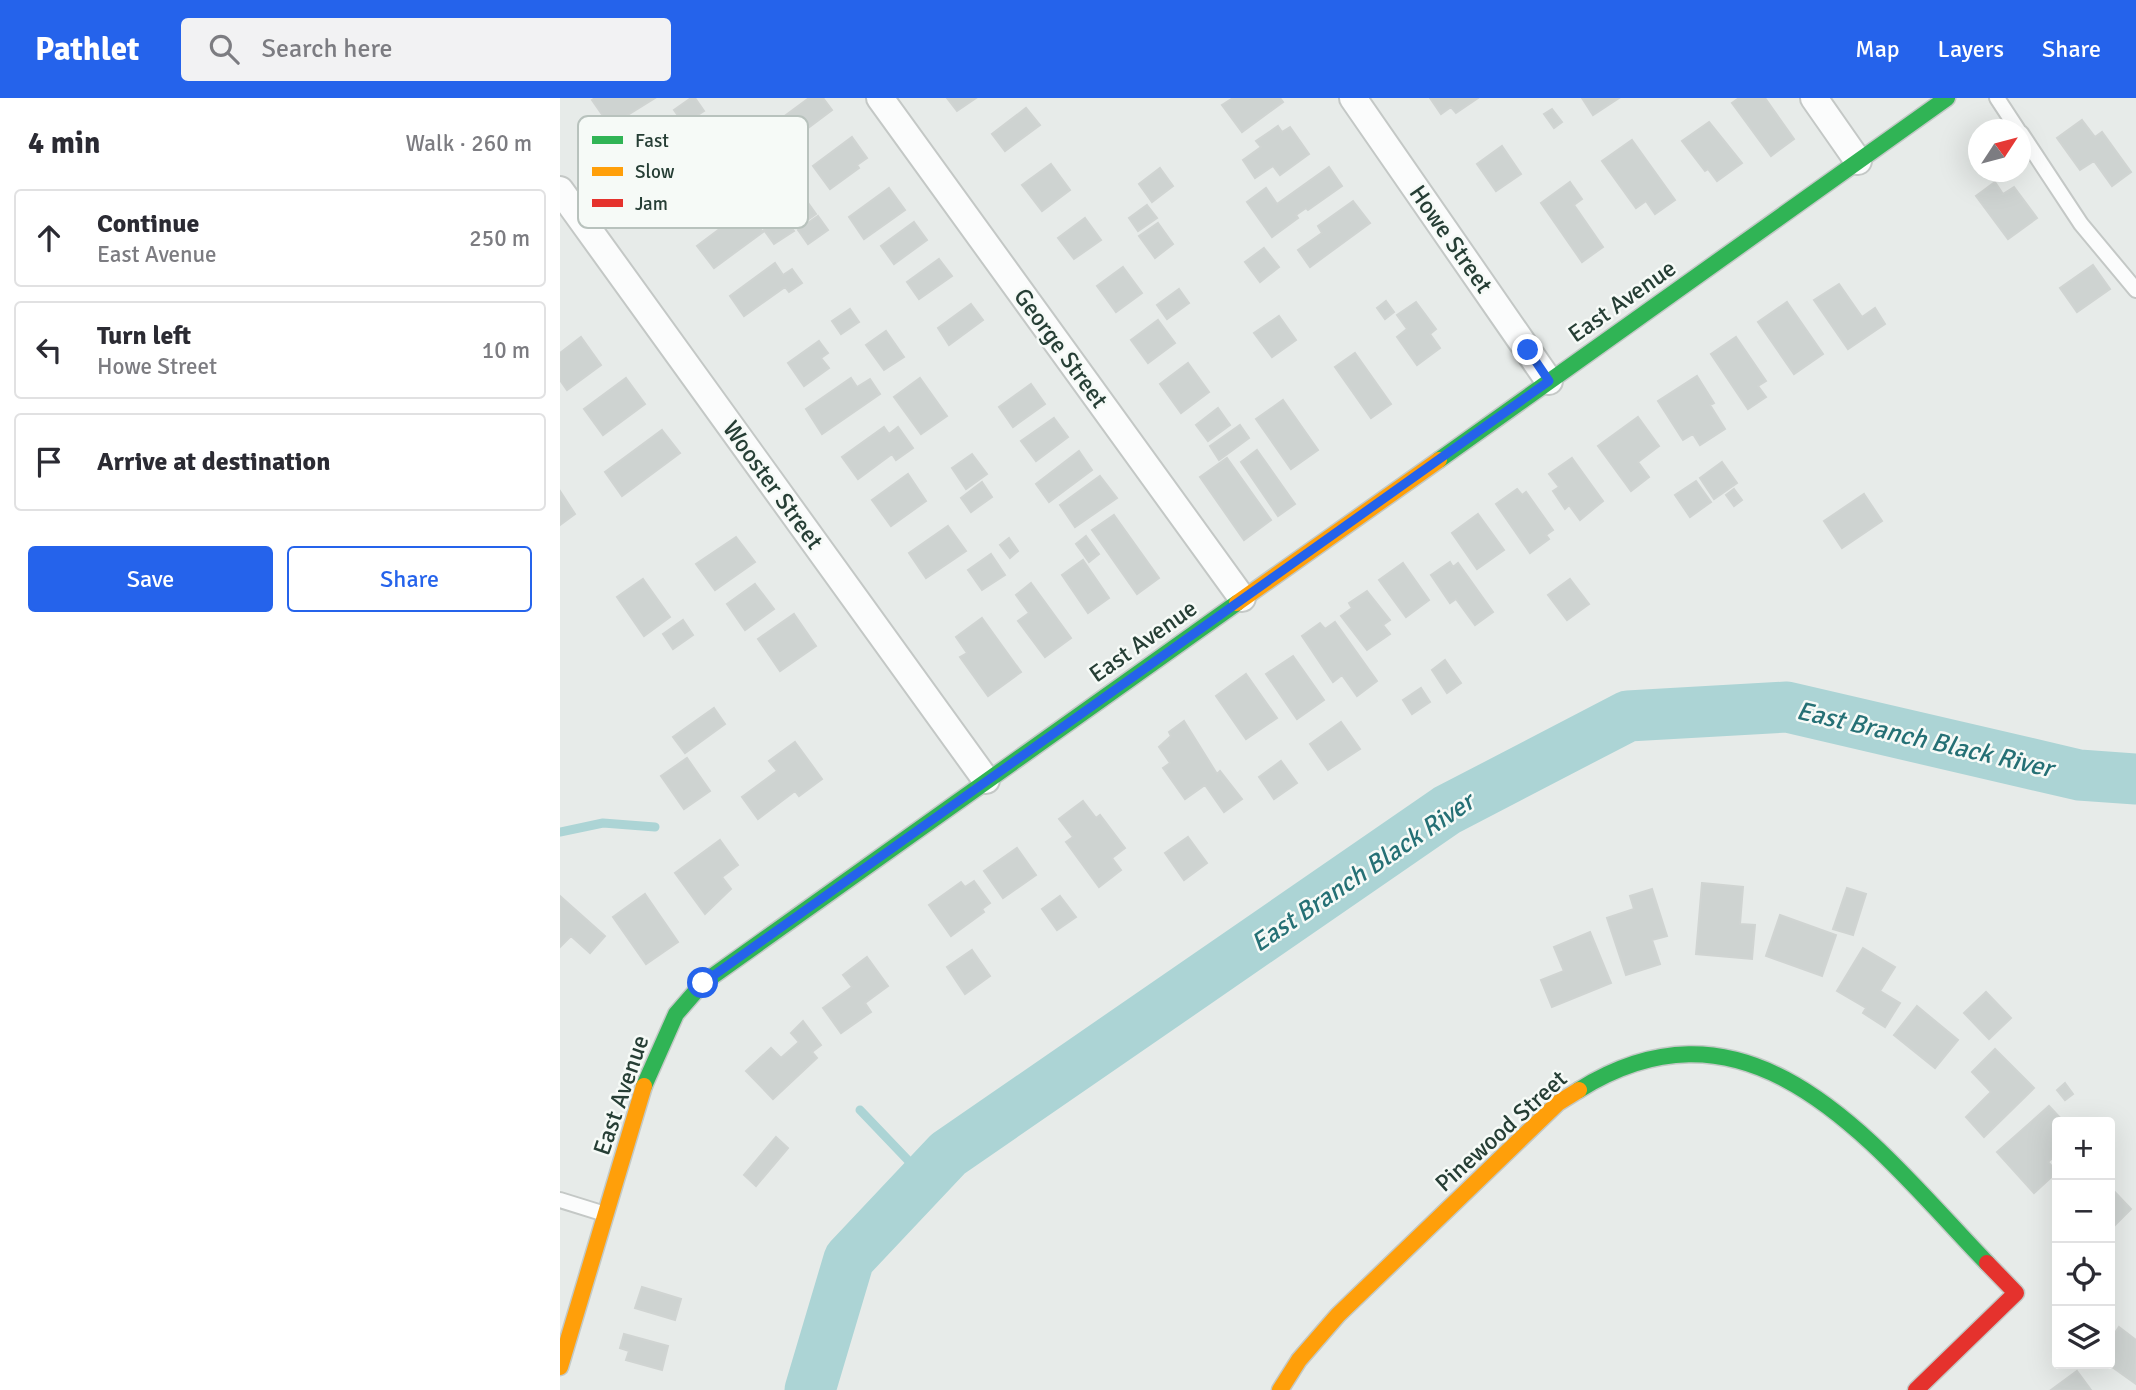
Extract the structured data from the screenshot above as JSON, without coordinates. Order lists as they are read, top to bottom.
{
  "streets": {
    "street": [
      "Howe Street",
      "East Avenue",
      "George Street",
      "Wooster Street",
      "Pinewood Street"
    ]
  },
  "crossings": [
    ["Howe Street", "East Avenue"],
    ["East Avenue", "George Street"],
    ["East Avenue", "Wooster Street"]
  ],
  "water": ["East Branch Black River"],
  "legend": ["Fast", "Slow", "Jam"],
  "north": "top right",
  "page": {
    "header": "Pathlet",
    "search": "Search here",
    "nav": ["Map", "Layers", "Share"],
    "heading": ["4 min", "Walk · 260 m"],
    "list": [
      ["Continue", "East Avenue", "250 m"],
      ["Turn left", "Howe Street", "10 m"],
      "Arrive at destination"
    ],
    "buttons": ["Save", "Share"],
    "map_buttons": ["+", "−"]
  }
}
